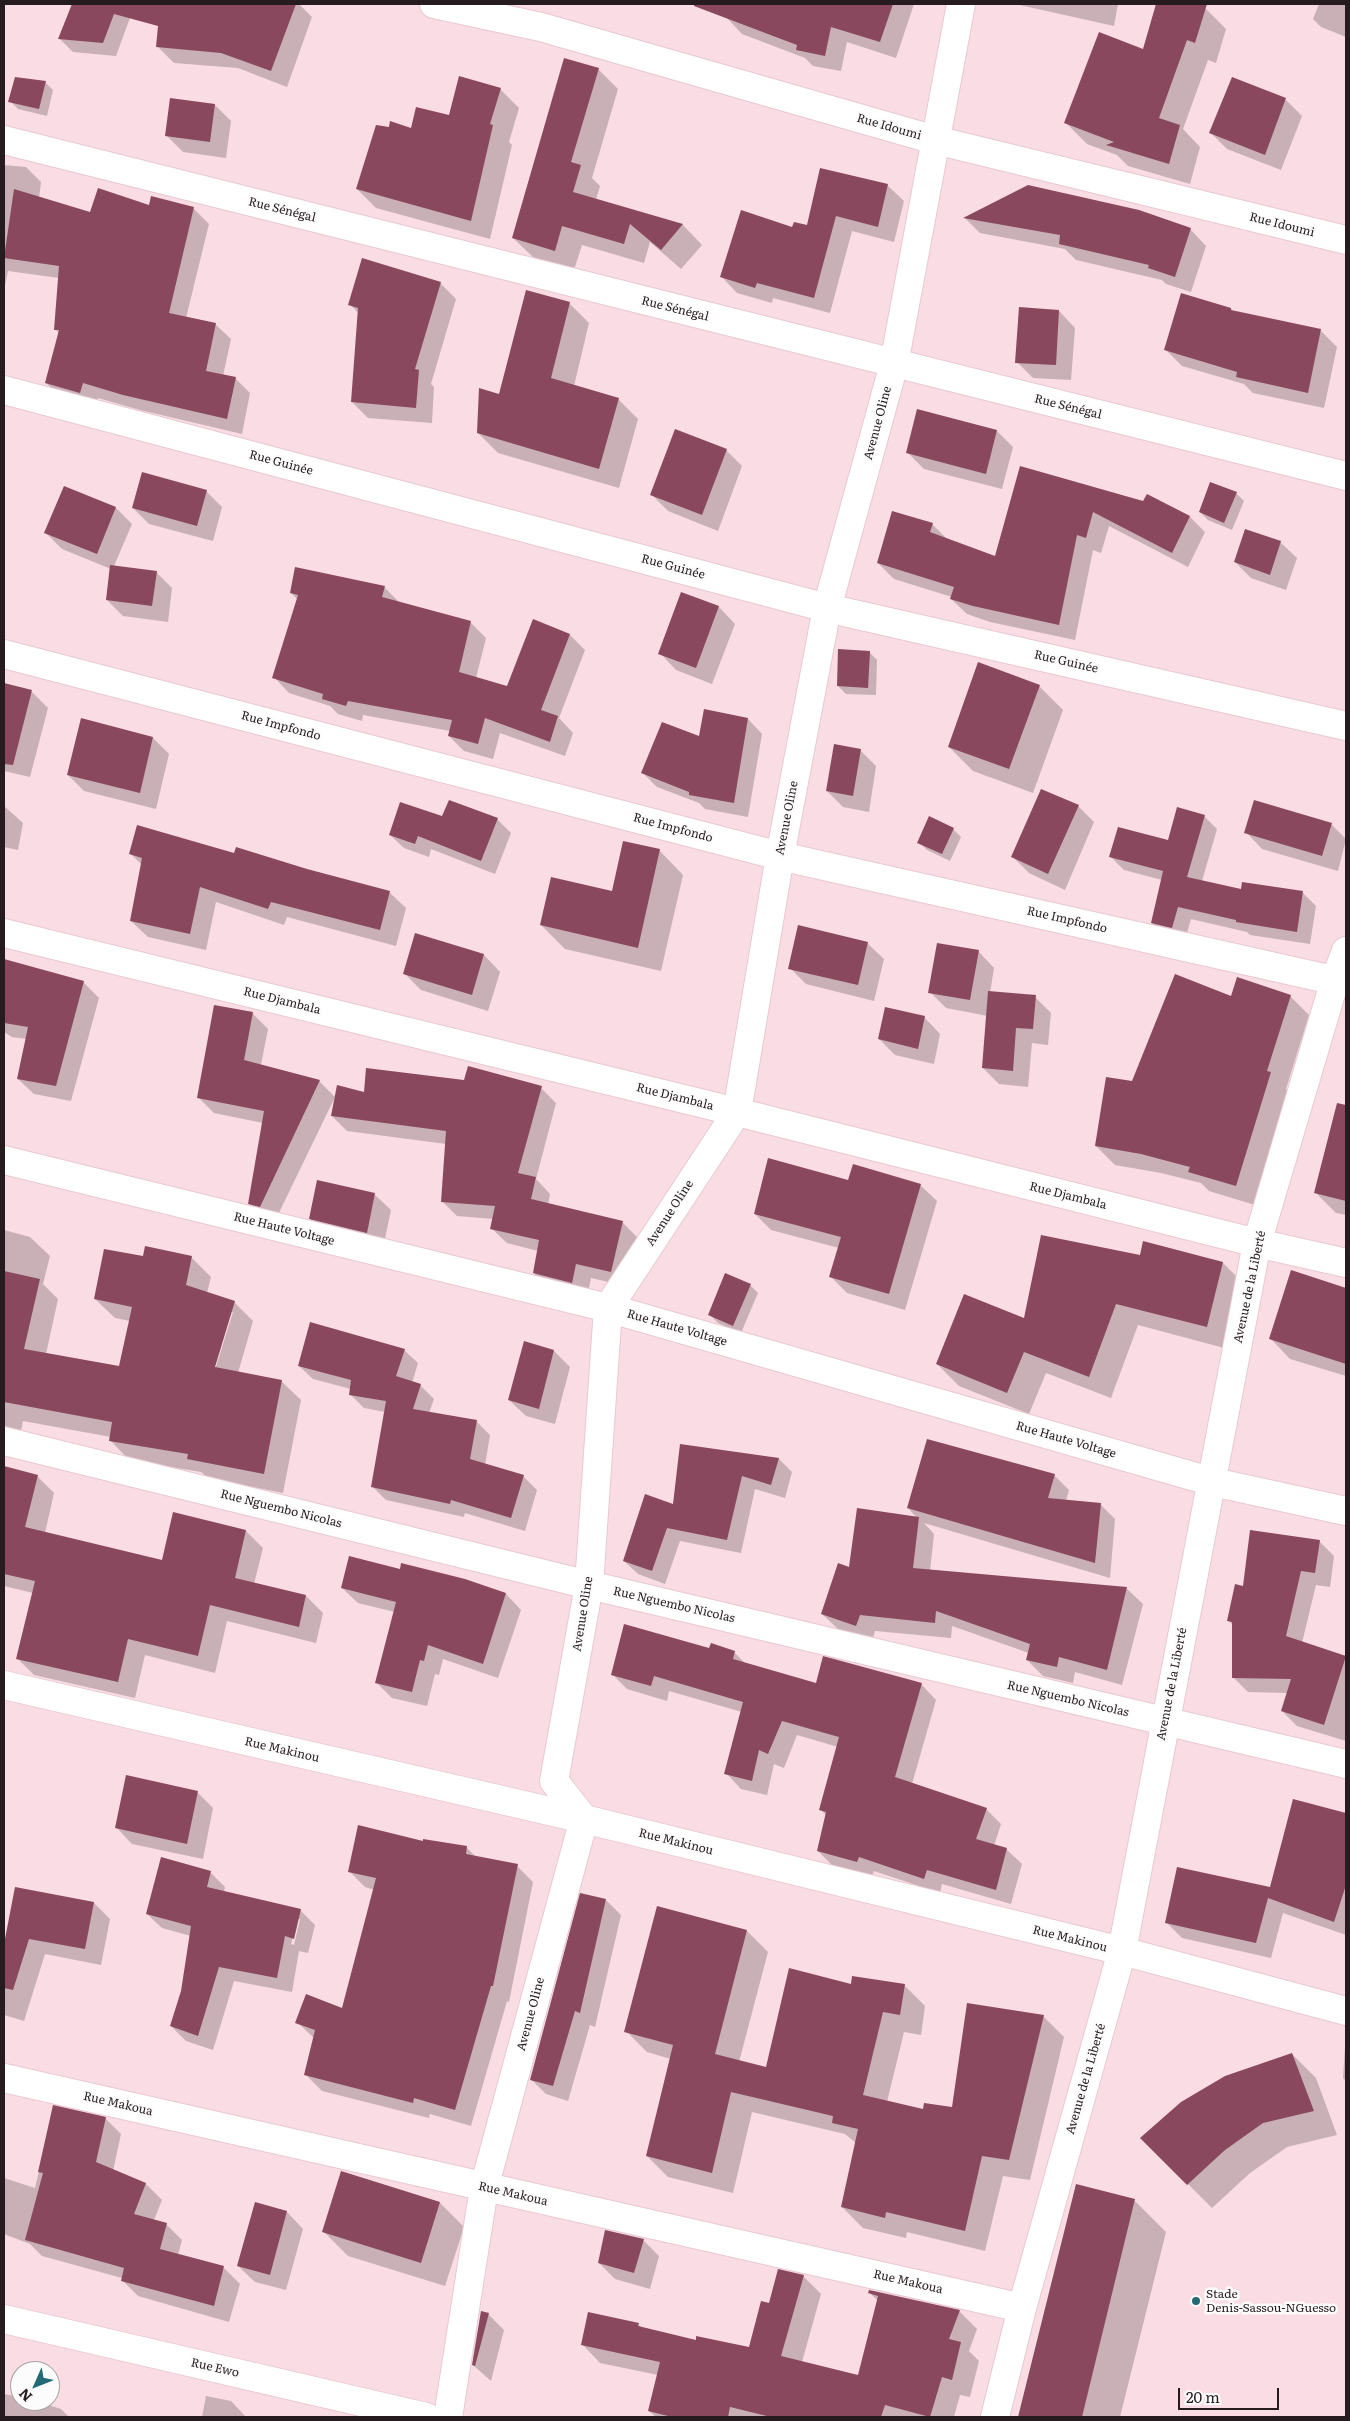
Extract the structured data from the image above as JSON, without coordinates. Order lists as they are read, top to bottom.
{
  "streets": {
    "street": [
      "Rue Idoumi",
      "Rue Sénégal",
      "Avenue Oline",
      "Rue Guinée",
      "Rue Impfondo",
      "Rue Djambala",
      "Rue Haute Voltage",
      "Avenue de la Liberté",
      "Rue Nguembo Nicolas",
      "Rue Makinou",
      "Rue Makoua",
      "Rue Ewo"
    ]
  },
  "crossings": [
    ["Rue Idoumi", "Avenue Oline"],
    ["Rue Sénégal", "Avenue Oline"],
    ["Avenue Oline", "Rue Guinée"],
    ["Avenue Oline", "Rue Impfondo"],
    ["Avenue Oline", "Rue Djambala"],
    ["Avenue Oline", "Rue Haute Voltage"],
    ["Avenue Oline", "Rue Nguembo Nicolas"],
    ["Avenue Oline", "Rue Makinou"],
    ["Avenue Oline", "Rue Makoua"],
    ["Rue Impfondo", "Avenue de la Liberté"],
    ["Rue Djambala", "Avenue de la Liberté"],
    ["Rue Haute Voltage", "Avenue de la Liberté"],
    ["Avenue de la Liberté", "Rue Nguembo Nicolas"],
    ["Avenue de la Liberté", "Rue Makinou"],
    ["Avenue de la Liberté", "Rue Makoua"]
  ],
  "places": ["Stade Denis-Sassou-NGuesso"],
  "scale_bar": "20 m",
  "north": "bottom left"
}
